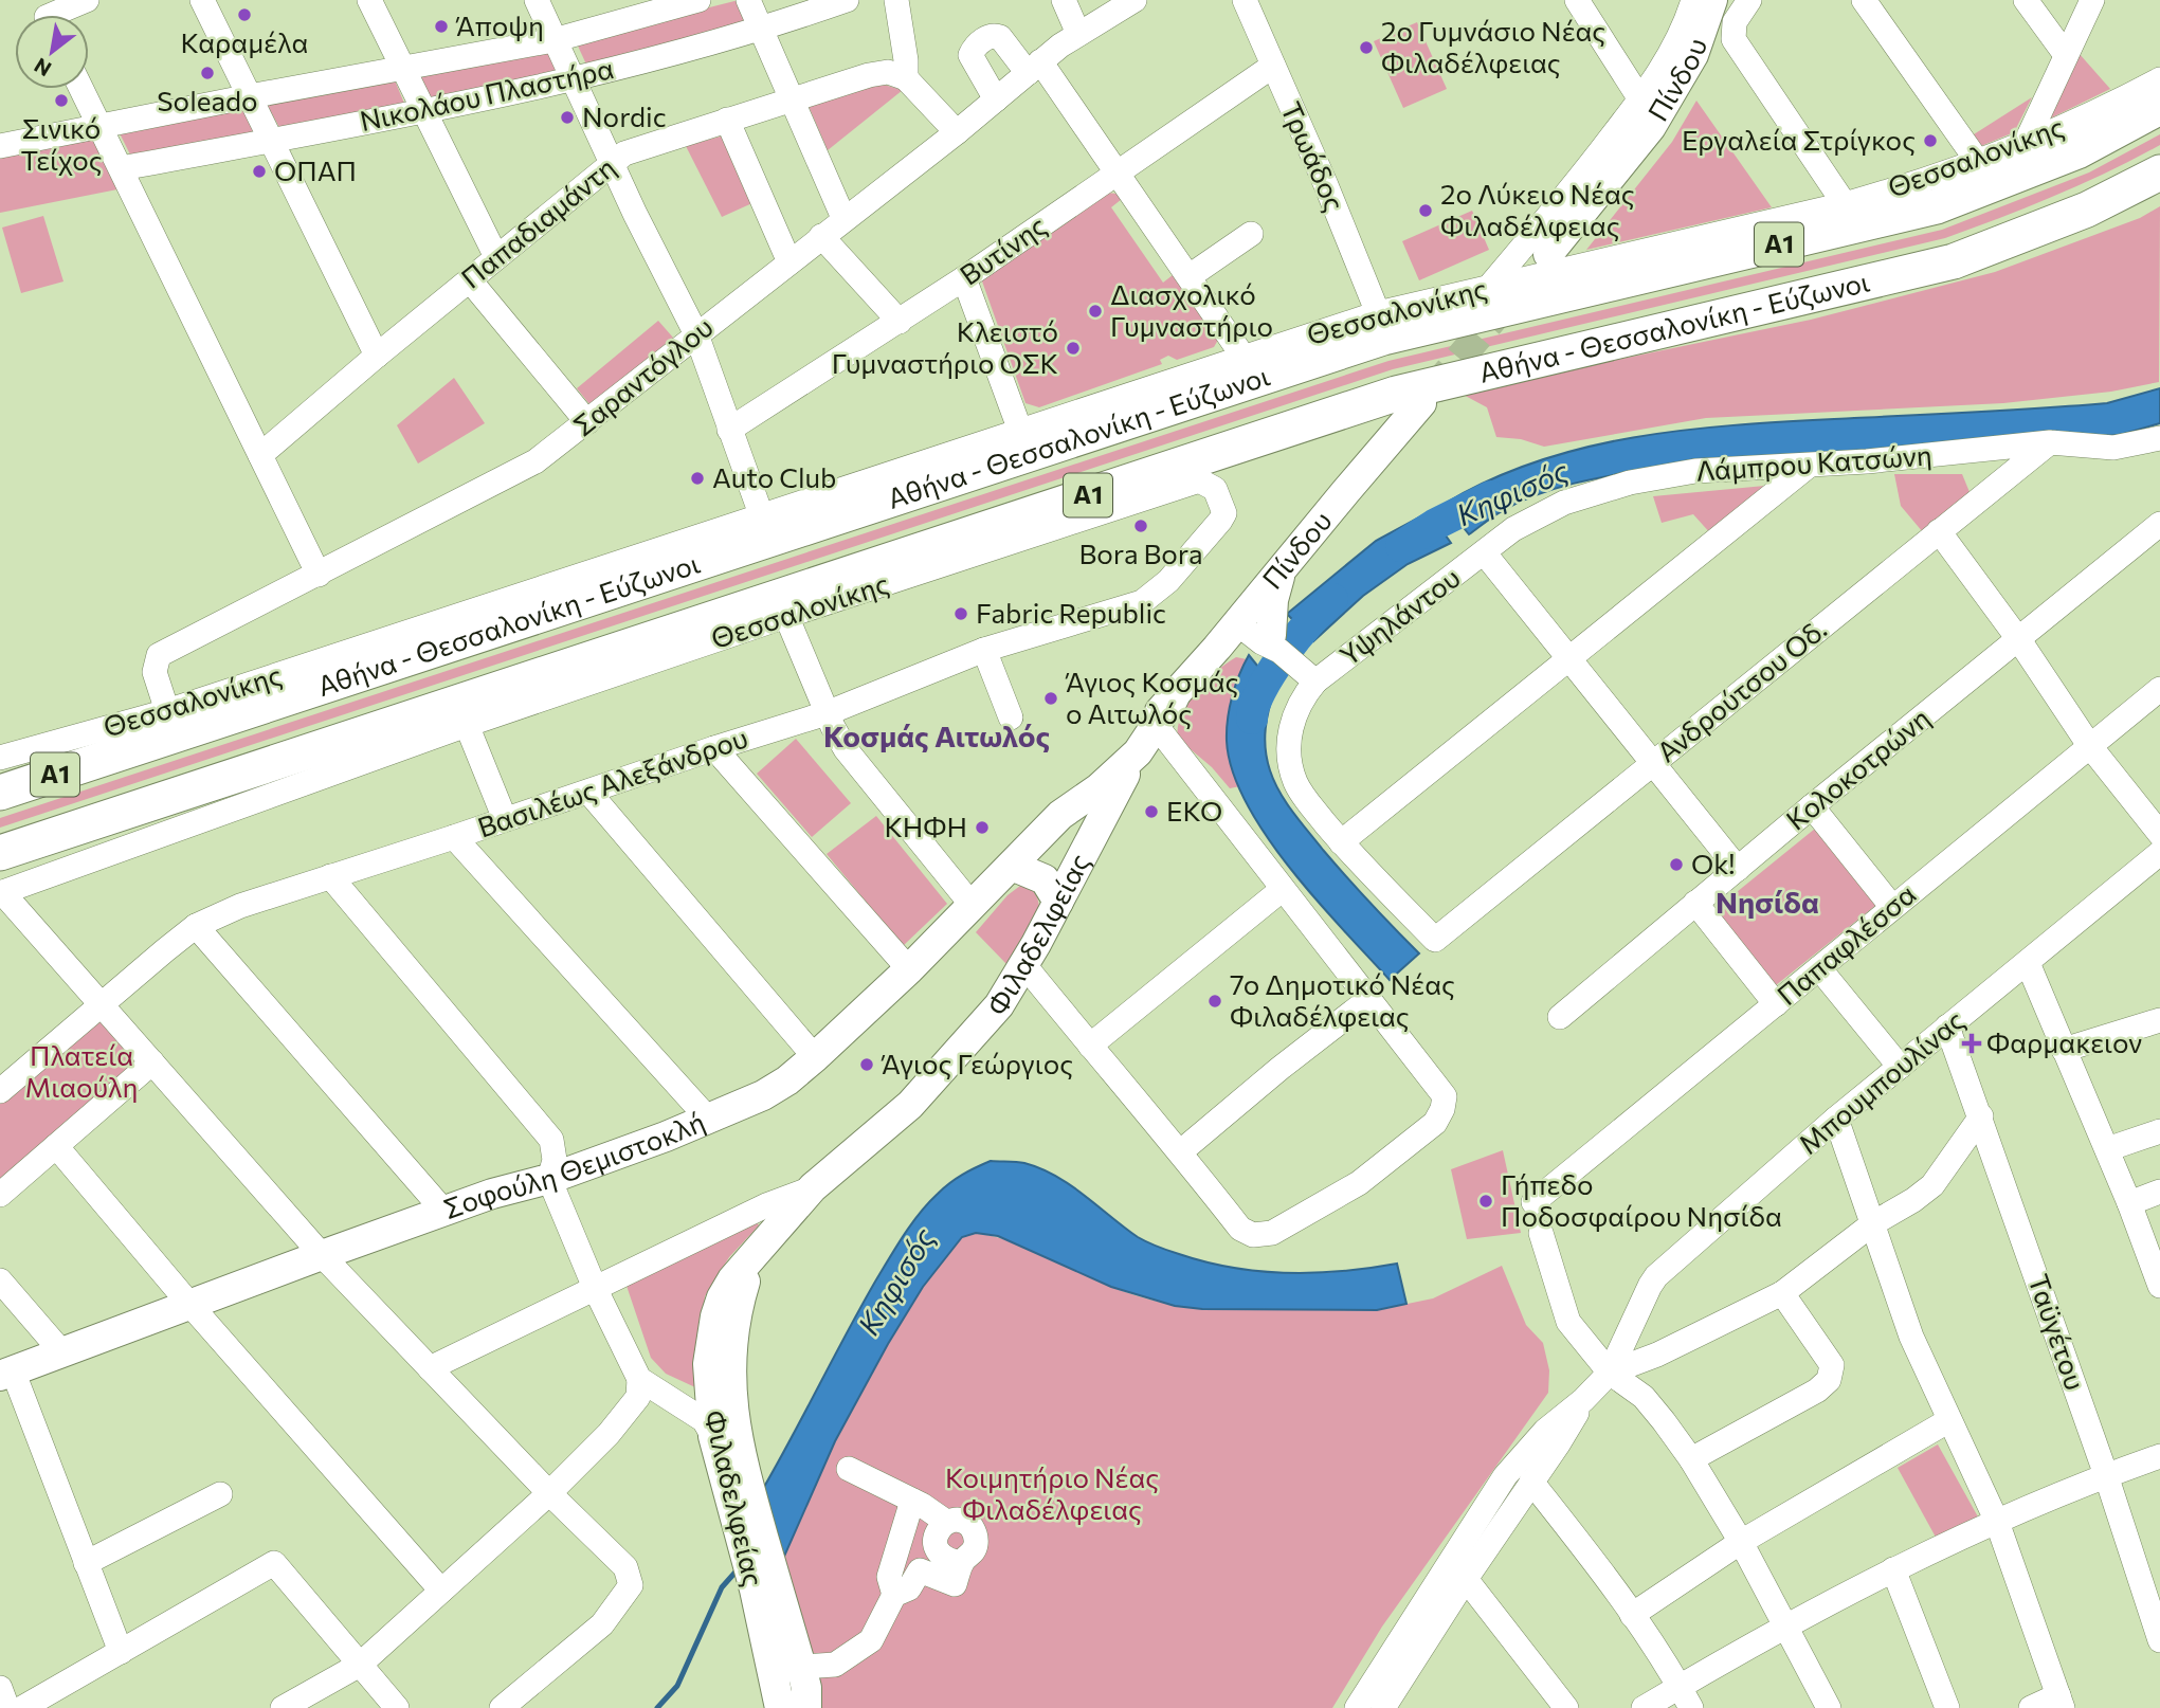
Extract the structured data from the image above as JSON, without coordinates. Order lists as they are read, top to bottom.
{
  "streets": {
    "highway": ["Α1", "Αθήνα - Θεσσαλονίκη - Εύζωνοι"],
    "main road": ["Πίνδου", "Φιλαδελφείας", "Σοφούλη Θεμιστοκλή"],
    "street": [
      "Νικολάου Πλαστήρα",
      "Τρωάδος",
      "Θεσσαλονίκης",
      "Παπαδιαμάντη",
      "Βυτίνης",
      "Σαραντόγλου",
      "Λάμπρου Κατσώνη",
      "Υψηλάντου",
      "Ανδρούτσου Οδ.",
      "Κολοκοτρώνη",
      "Βασιλέως Αλεξάνδρου",
      "Παπαφλέσσα",
      "Μπουμπουλίνας",
      "Ταϋγέτου"
    ]
  },
  "crossings": [
    ["Πίνδου", "Θεσσαλονίκης"],
    ["Πίνδου", "Σοφούλη Θεμιστοκλή"],
    ["Τρωάδος", "Θεσσαλονίκης"],
    ["Τρωάδος", "Βυτίνης"],
    ["Τρωάδος", "Αθήνα - Θεσσαλονίκη - Εύζωνοι"],
    ["Θεσσαλονίκης", "Αθήνα - Θεσσαλονίκη - Εύζωνοι"],
    ["Θεσσαλονίκης", "Σαραντόγλου"],
    ["Θεσσαλονίκης", "Βασιλέως Αλεξάνδρου"],
    ["Λάμπρου Κατσώνη", "Υψηλάντου"],
    ["Λάμπρου Κατσώνη", "Ανδρούτσου Οδ."],
    ["Υψηλάντου", "Ανδρούτσου Οδ."],
    ["Φιλαδελφείας", "Σοφούλη Θεμιστοκλή"],
    ["Μπουμπουλίνας", "Ταϋγέτου"]
  ],
  "districts": ["Κοσμάς Αιτωλός", "Νησίδα"],
  "water": ["Κηφισός"],
  "parks": ["Πλατεία Μιαούλη", "Κοιμητήριο Νέας Φιλαδέλφειας"],
  "places": {
    "other": [
      "Καραμέλα",
      "Άποψη",
      "2ο Γυμνάσιο Νέας Φιλαδέλφειας",
      "Soleado",
      "Σινικό Τείχος",
      "Nordic",
      "Εργαλεία Στρίγκος",
      "ΟΠΑΠ",
      "2ο Λύκειο Νέας Φιλαδέλφειας",
      "Διασχολικό Γυμναστήριο",
      "Κλειστό Γυμναστήριο ΟΣΚ",
      "Auto Club",
      "Bora Bora",
      "Fabric Republic",
      "Άγιος Κοσμάς ο Αιτωλός",
      "EKO",
      "ΚΗΦΗ",
      "Ok!",
      "7ο Δημοτικό Νέας Φιλαδέλφειας",
      "Άγιος Γεώργιος",
      "Γήπεδο Ποδοσφαίρου Νησίδα"
    ],
    "health": ["Φαρμακειον"]
  },
  "north": "bottom left"
}
